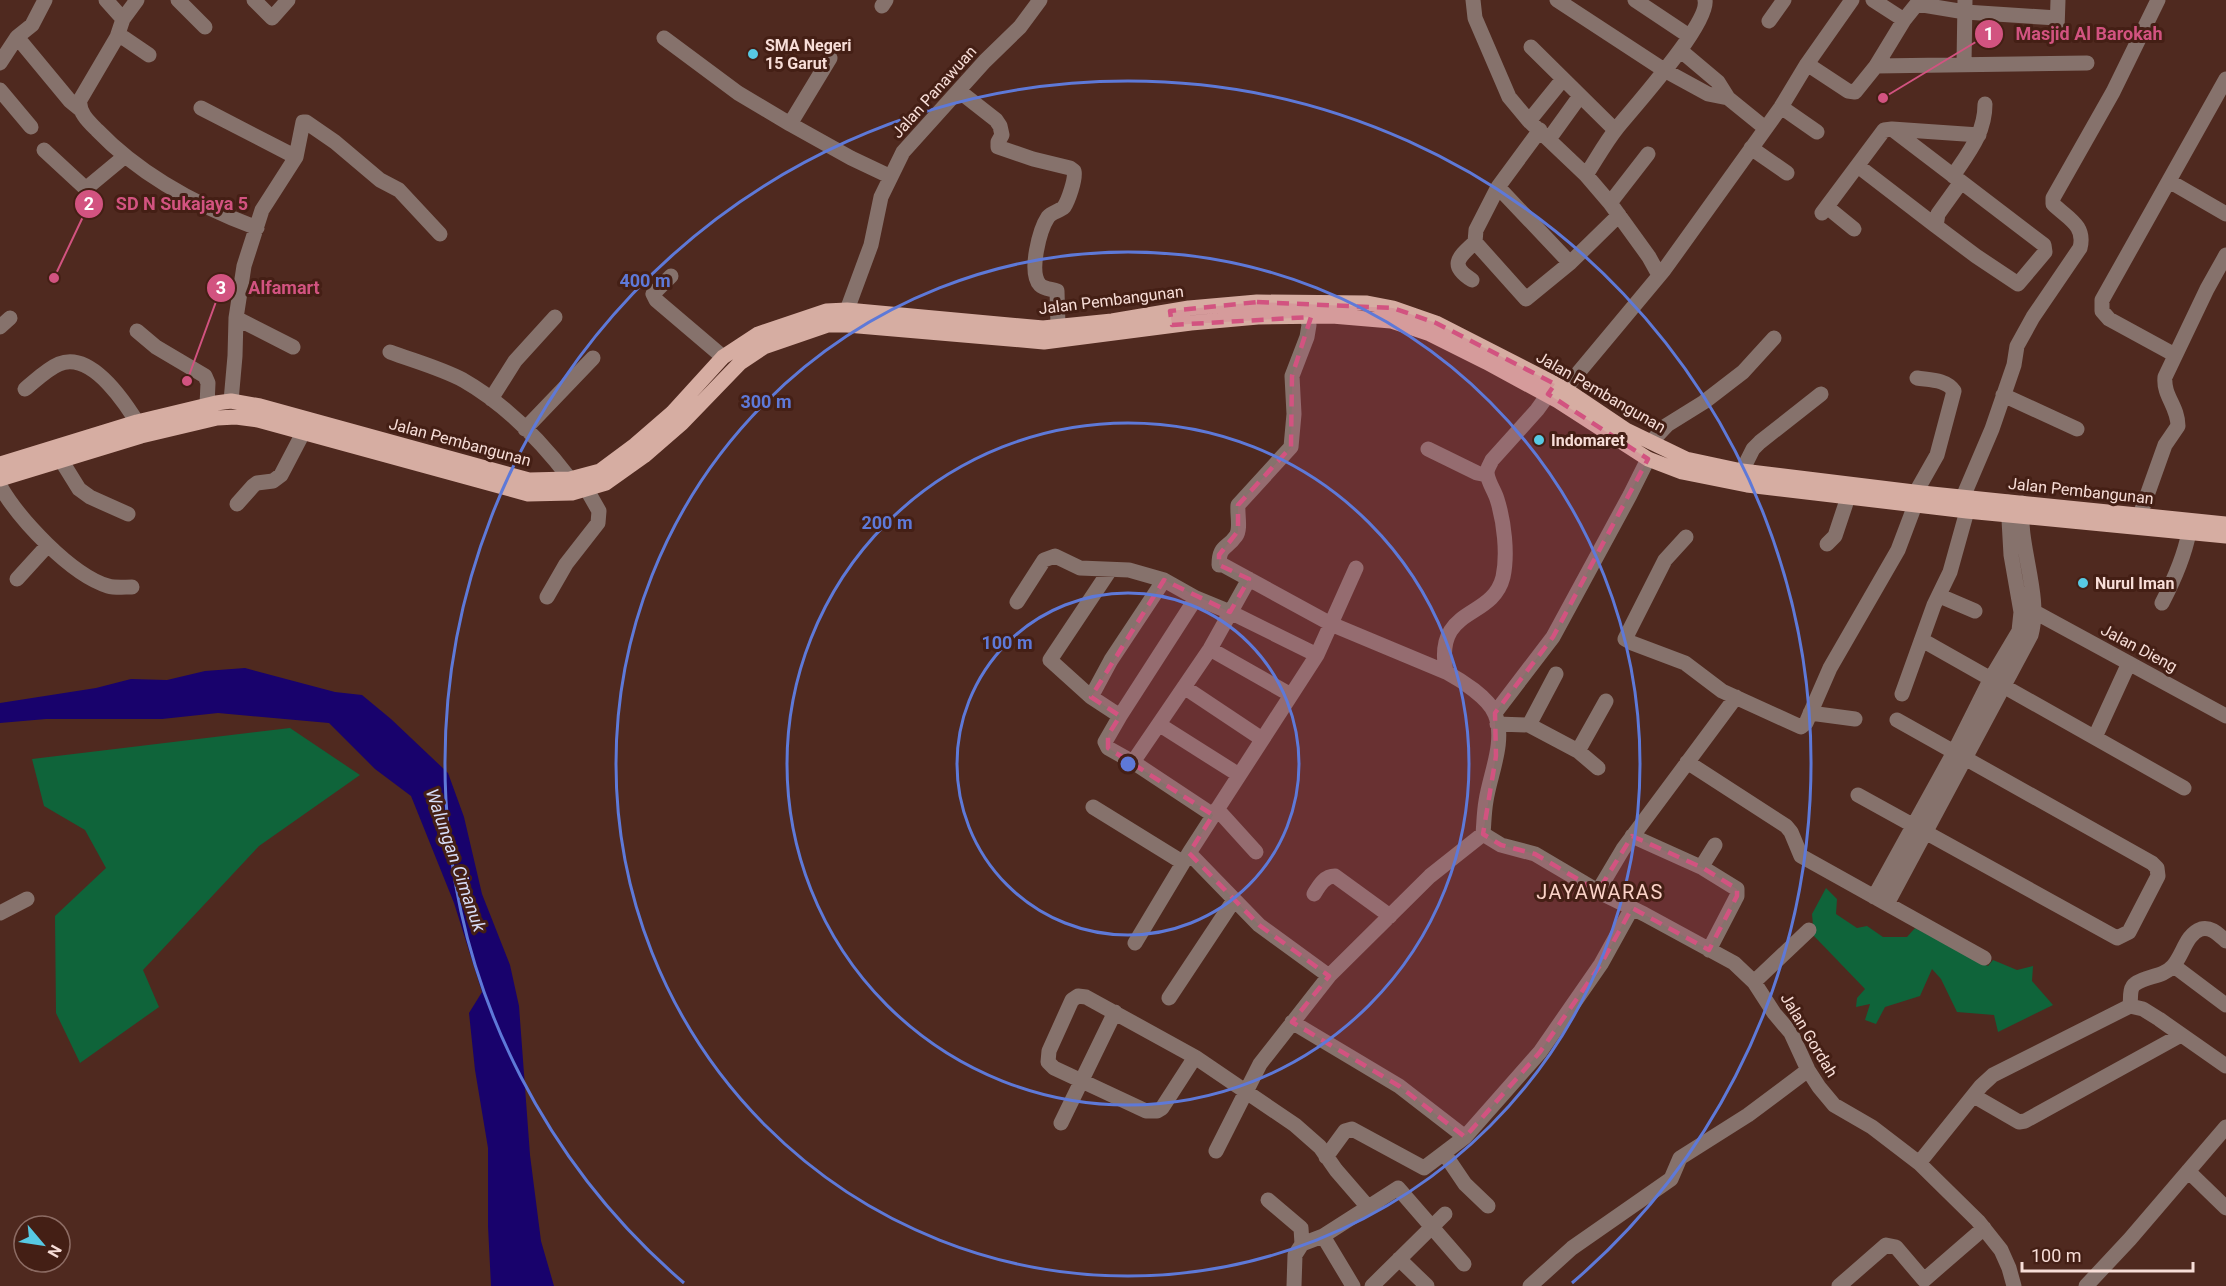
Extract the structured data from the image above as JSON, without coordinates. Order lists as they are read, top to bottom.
{
  "streets": {
    "main road": ["Jalan Pembangunan"],
    "street": ["Jalan Panawuan", "Jalan Dieng", "Jalan Gordah"]
  },
  "crossings": [
    ["Jalan Panawuan", "Jalan Pembangunan"]
  ],
  "districts": ["JAYAWARAS"],
  "water": ["Walungan Cimanuk"],
  "places": [
    "SMA Negeri 15 Garut",
    "Masjid Al Barokah",
    "SD N Sukajaya 5",
    "Alfamart",
    "Indomaret",
    "Nurul Iman"
  ],
  "scale_bar": "100 m",
  "north": "bottom right",
  "rings": [
    "400 m",
    "300 m",
    "200 m",
    "100 m"
  ]
}
